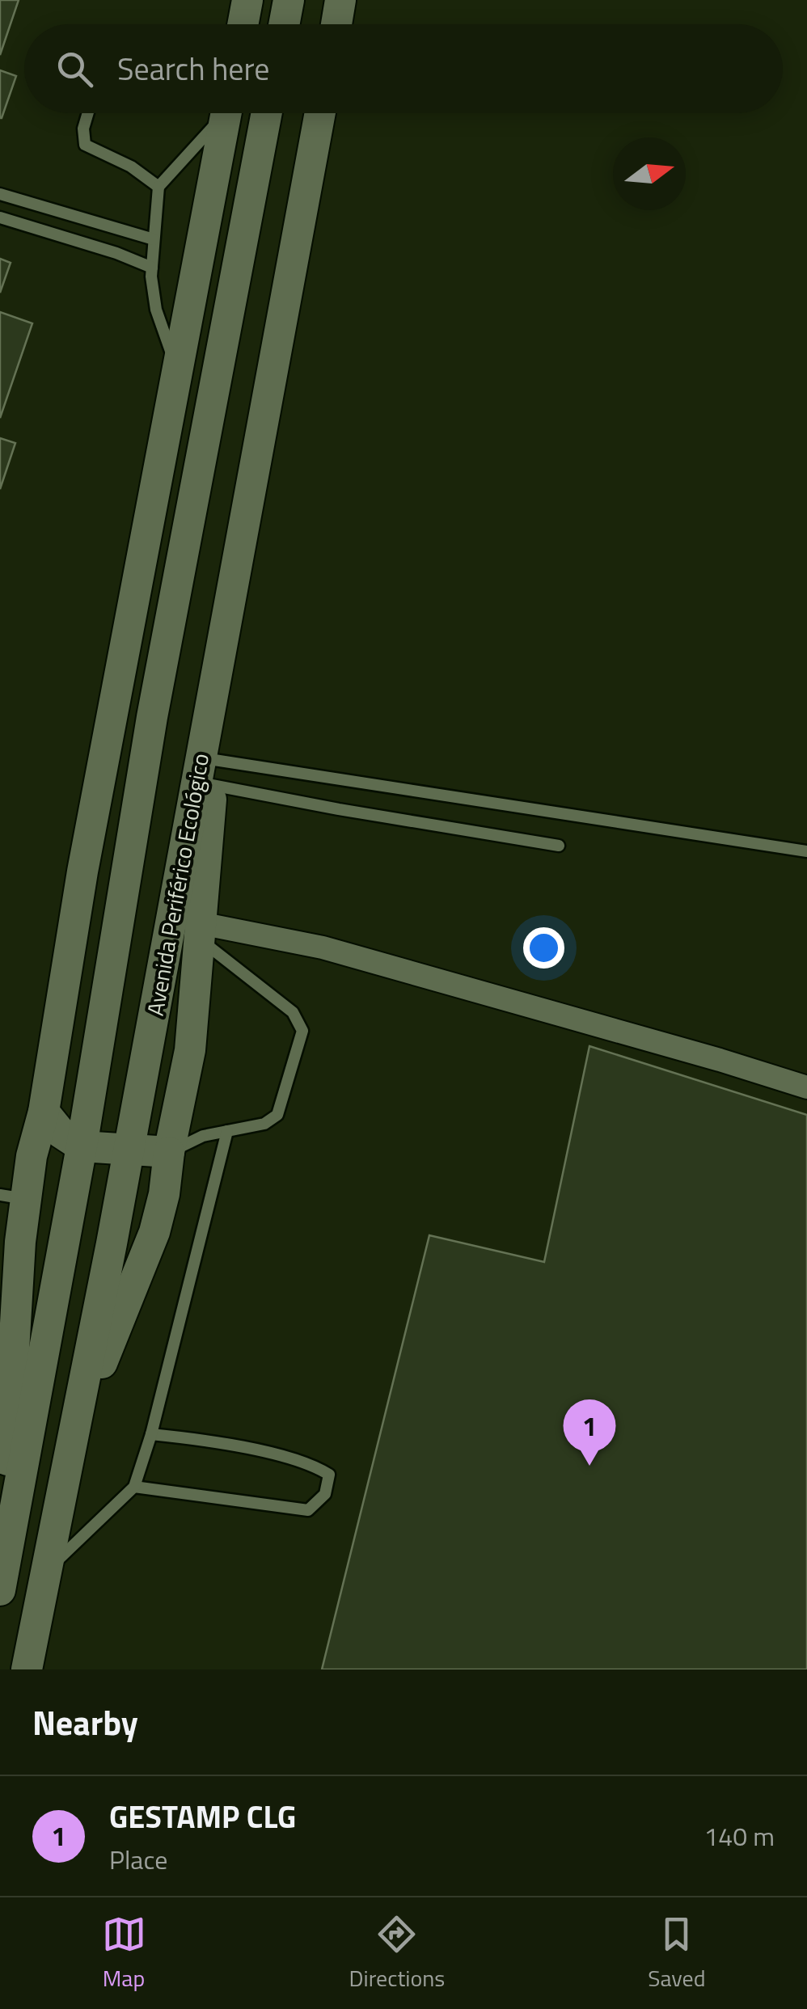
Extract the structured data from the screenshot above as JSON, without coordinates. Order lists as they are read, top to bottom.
{
  "streets": {
    "main road": ["Avenida Periférico Ecológico"]
  },
  "north": "right",
  "page": {
    "search": "Search here",
    "pins": "1",
    "heading": "Nearby",
    "list": [
      {
        "mark": "1",
        "name": "GESTAMP CLG",
        "note": "Place",
        "value": "140 m"
      }
    ],
    "nav": ["Map", "Directions", "Saved"]
  }
}
